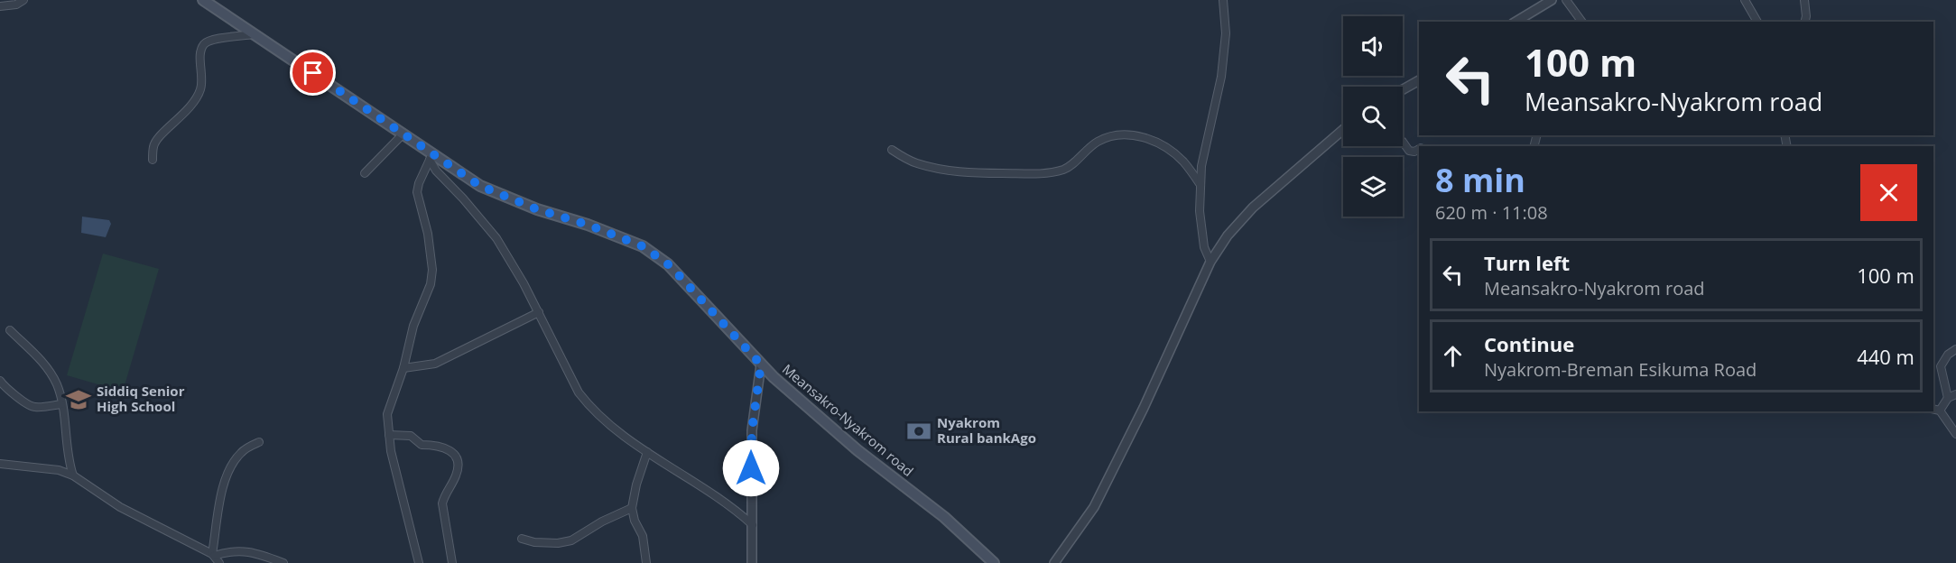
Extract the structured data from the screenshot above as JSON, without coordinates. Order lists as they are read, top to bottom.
{
  "streets": {
    "main road": ["Meansakro-Nyakrom road"]
  },
  "places": {
    "school or university": ["Siddiq Senior High School"],
    "bank": ["Nyakrom Rural bankAgo"]
  },
  "page": {
    "turn": ["100 m", "Meansakro-Nyakrom road"],
    "heading": ["8 min", "620 m · 11:08"],
    "list": [
      {
        "name": "Turn left",
        "note": "Meansakro-Nyakrom road",
        "value": "100 m"
      },
      {
        "name": "Continue",
        "note": "Nyakrom-Breman Esikuma Road",
        "value": "440 m"
      }
    ]
  }
}
